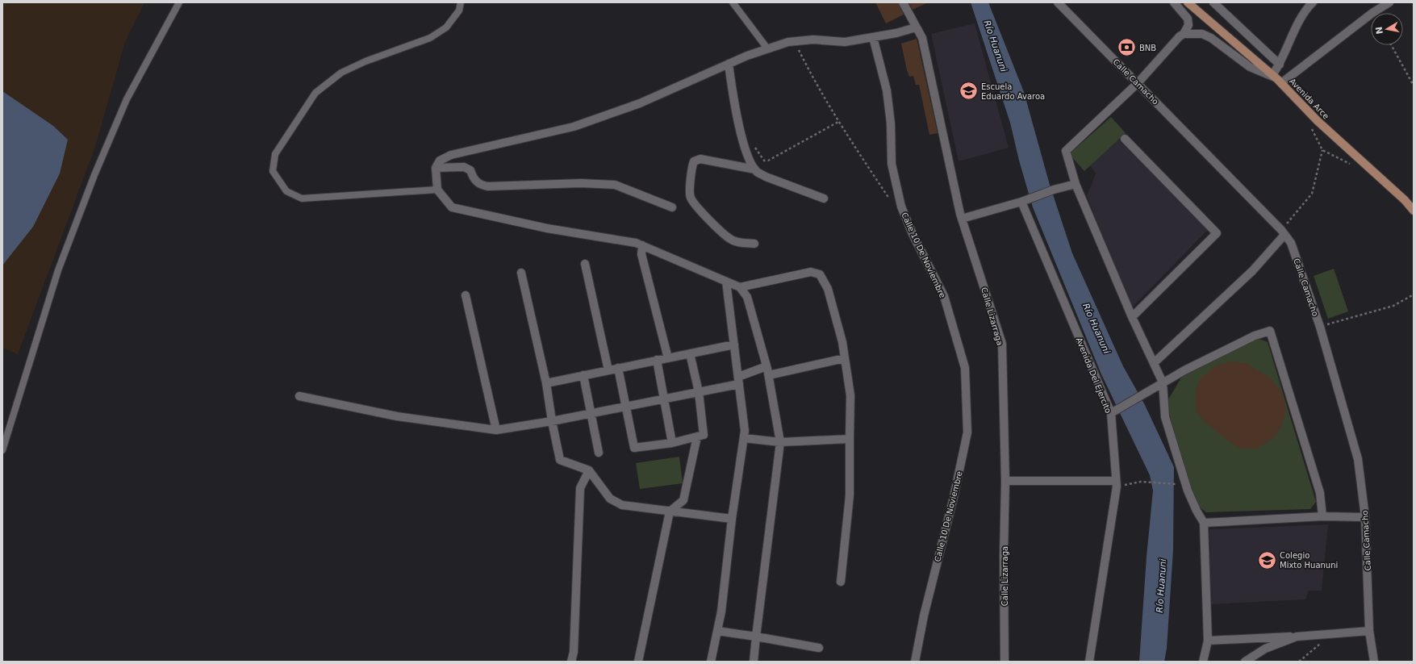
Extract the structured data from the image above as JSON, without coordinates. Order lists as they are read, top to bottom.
{
  "streets": {
    "main road": ["Avenida Arce"],
    "street": [
      "Calle Camacho",
      "Calle 10 De Noviembre",
      "Calle Lizarraga",
      "Avenida Del Ejercito"
    ]
  },
  "water": ["Río Huanuni"],
  "places": {
    "bank": ["BNB"],
    "school or university": ["Escuela Eduardo Avaroa", "Colegio Mixto Huanuni"]
  },
  "north": "left"
}
